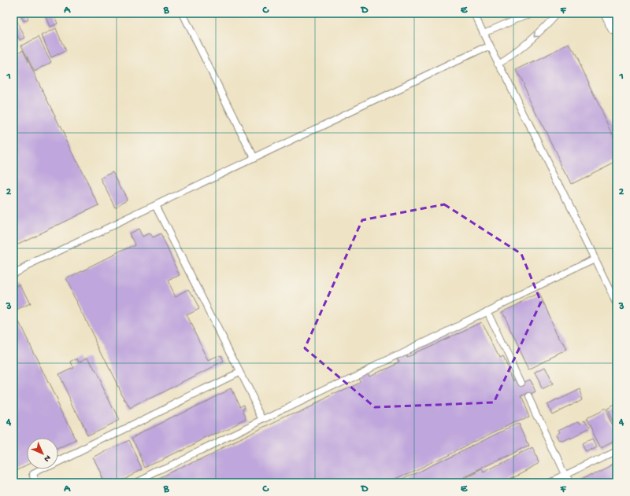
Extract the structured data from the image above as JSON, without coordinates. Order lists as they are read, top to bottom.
{
  "north": "bottom right",
  "grid": {
    "columns": [
      "A",
      "B",
      "C",
      "D",
      "E",
      "F"
    ],
    "rows": [
      "1",
      "2",
      "3",
      "4"
    ]
  }
}
